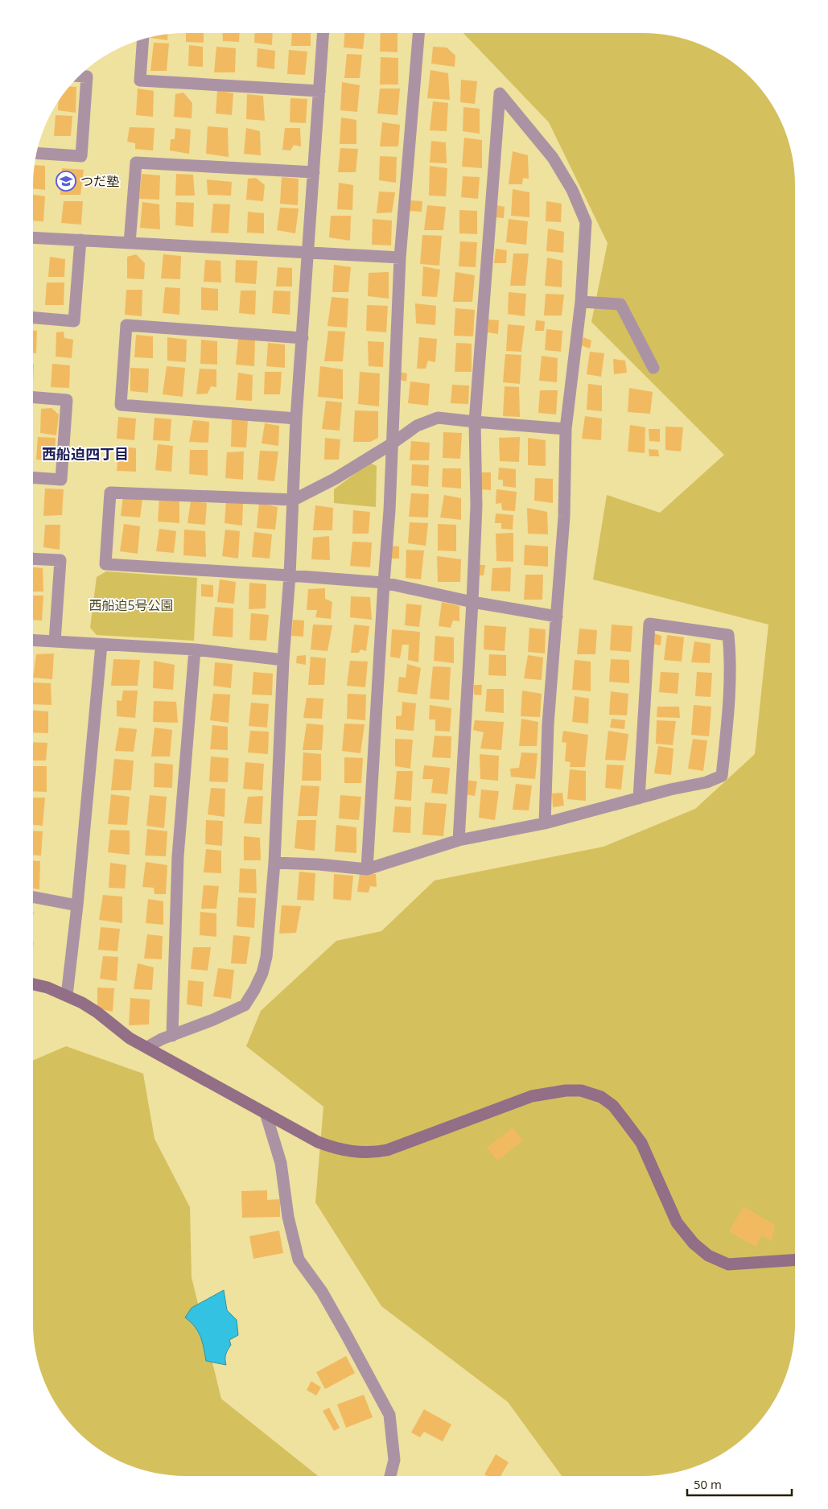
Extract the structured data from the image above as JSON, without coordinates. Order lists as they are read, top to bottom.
{
  "districts": ["西船迫四丁目"],
  "parks": ["西船迫5号公園"],
  "places": {
    "school or university": ["つだ塾"]
  },
  "scale_bar": "50 m"
}
